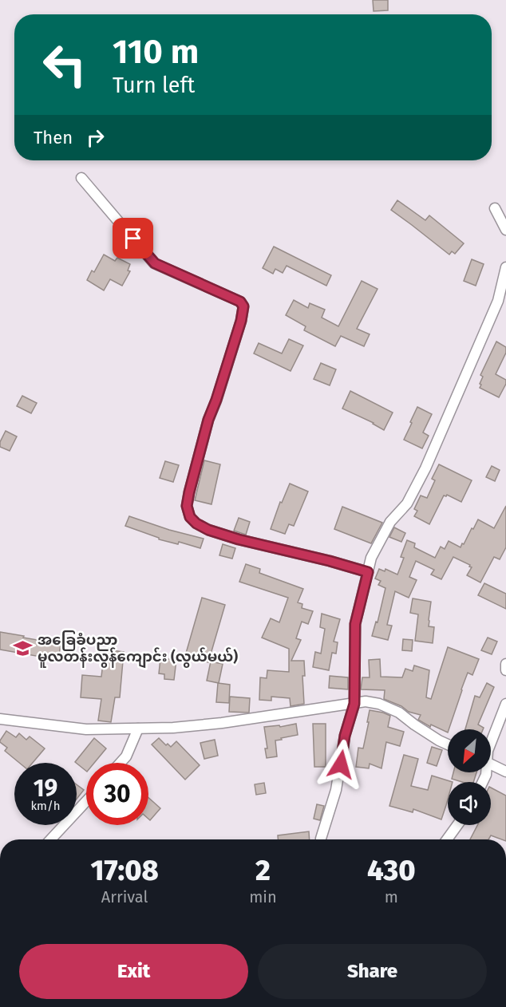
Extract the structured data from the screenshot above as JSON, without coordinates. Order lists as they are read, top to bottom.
{
  "places": {
    "school or university": ["အခြေခံပညာ မူလတန်းလွန်ကျောင်း (လွယ်မယ်)"]
  },
  "north": "bottom left",
  "page": {
    "turn": ["110 m", "Turn left"],
    "then": "Then",
    "speed": "19 km/h",
    "limit": "30",
    "eta": [
      "17:08",
      "Arrival",
      "2",
      "min",
      "430",
      "m"
    ],
    "buttons": ["Exit", "Share"]
  }
}
